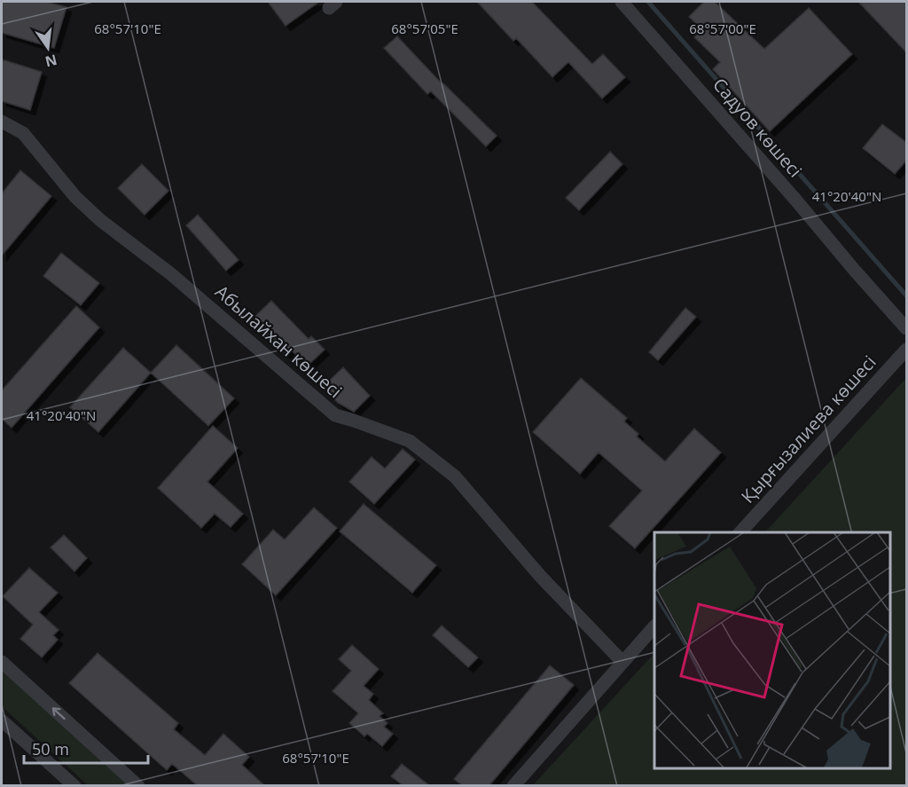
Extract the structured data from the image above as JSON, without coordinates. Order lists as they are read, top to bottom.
{
  "streets": {
    "street": ["Садуов көшесі", "Абылайхан көшесі", "Қырғызалиева көшесі"]
  },
  "scale_bar": "50 m",
  "north": "bottom",
  "coordinates": [
    "68°57'10\"E",
    "68°57'05\"E",
    "68°57'00\"E",
    "41°20'40\"N"
  ]
}
